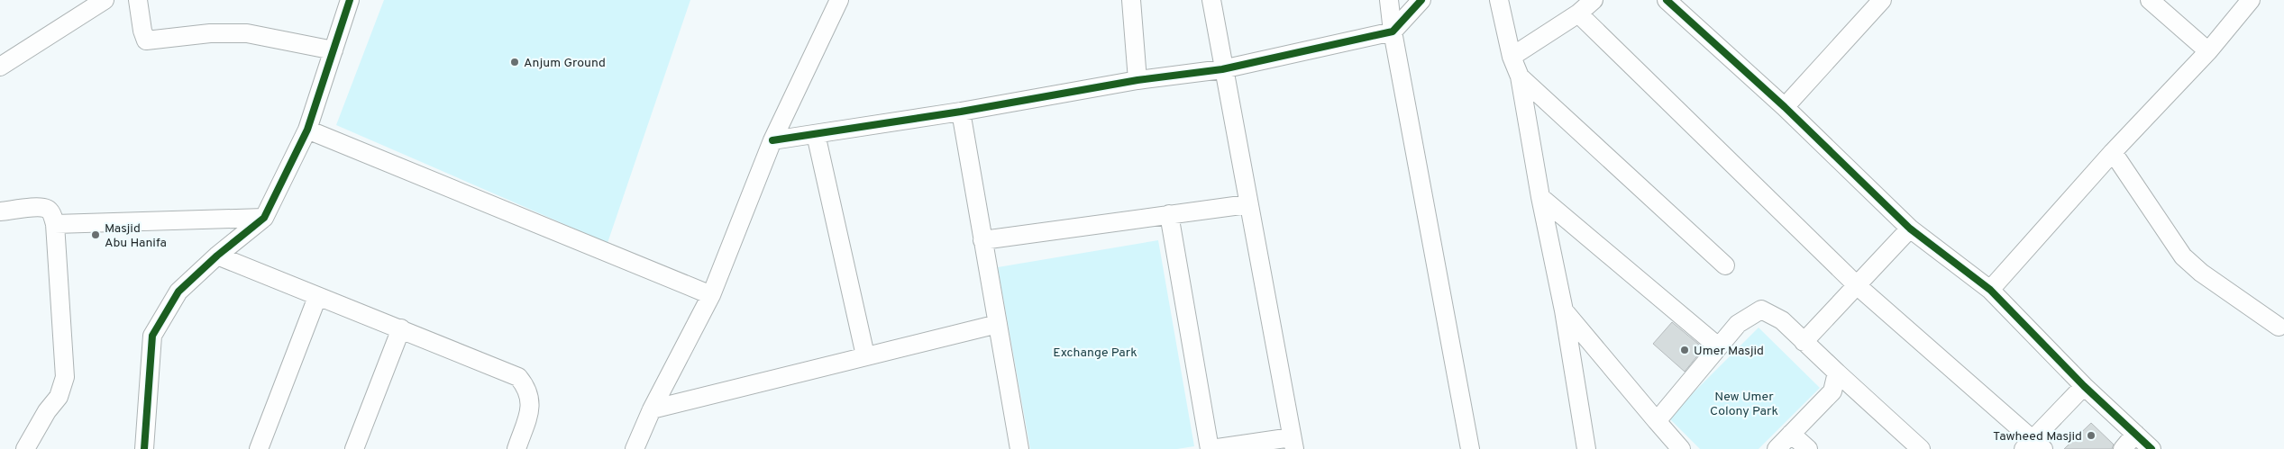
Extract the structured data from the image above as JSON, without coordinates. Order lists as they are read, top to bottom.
{
  "parks": ["Exchange Park", "New Umer Colony Park"],
  "places": [
    "Anjum Ground",
    "Masjid Abu Hanifa",
    "Umer Masjid",
    "Tawheed Masjid"
  ]
}
